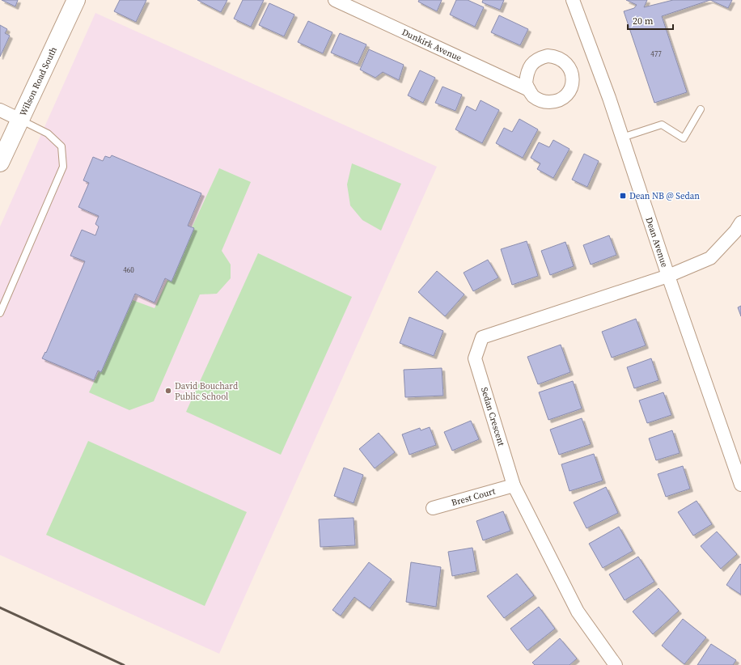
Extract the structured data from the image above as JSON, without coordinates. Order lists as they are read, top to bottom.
{
  "streets": {
    "main road": ["Wilson Road South"],
    "street": [
      "Dunkirk Avenue",
      "Dean Avenue",
      "Sedan Crescent",
      "Brest Court"
    ]
  },
  "crossings": [
    ["Dean Avenue", "Sedan Crescent"],
    ["Sedan Crescent", "Brest Court"]
  ],
  "places": {
    "transit": ["Dean NB @ Sedan"],
    "other": ["David Bouchard Public School"]
  },
  "house_numbers": ["477", "460"],
  "scale_bar": "20 m"
}
